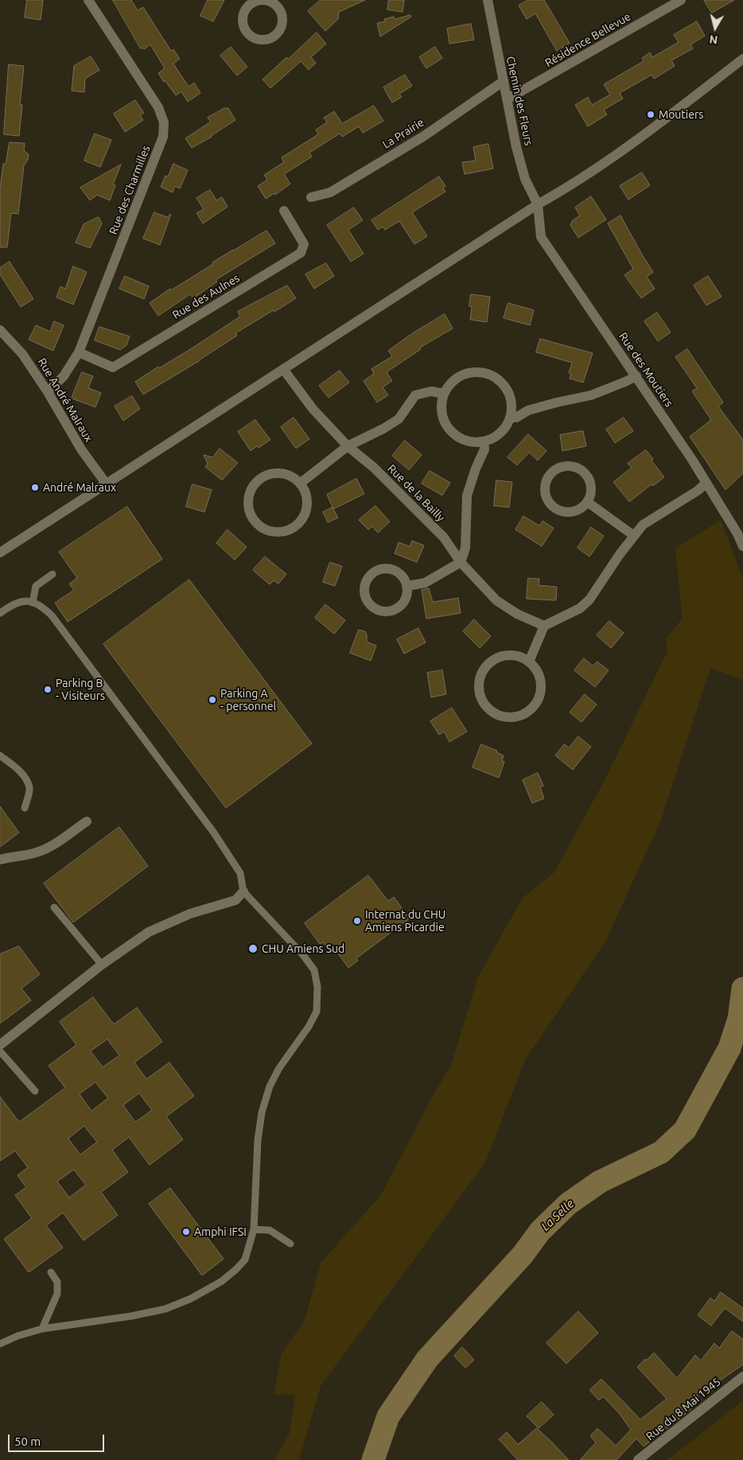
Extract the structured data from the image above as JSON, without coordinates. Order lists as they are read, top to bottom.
{
  "streets": {
    "street": [
      "Résidence Bellevue",
      "Chemin des Fleurs",
      "La Prairie",
      "Rue des Charmilles",
      "Rue des Aulnes",
      "Rue des Moutiers",
      "Rue André Malraux",
      "Rue de la Bailly",
      "Rue du 8 Mai 1945"
    ]
  },
  "crossings": [
    ["Résidence Bellevue", "Chemin des Fleurs"],
    ["Chemin des Fleurs", "La Prairie"],
    ["Chemin des Fleurs", "Rue des Moutiers"],
    ["Rue des Charmilles", "Rue des Aulnes"],
    ["Rue des Charmilles", "Rue André Malraux"]
  ],
  "water": ["La Selle"],
  "places": [
    "Moutiers",
    "André Malraux",
    "Parking B - Visiteurs",
    "Parking A - personnel",
    "Internat du CHU Amiens Picardie",
    "CHU Amiens Sud",
    "Amphi IFSI"
  ],
  "scale_bar": "50 m",
  "north": "bottom"
}
